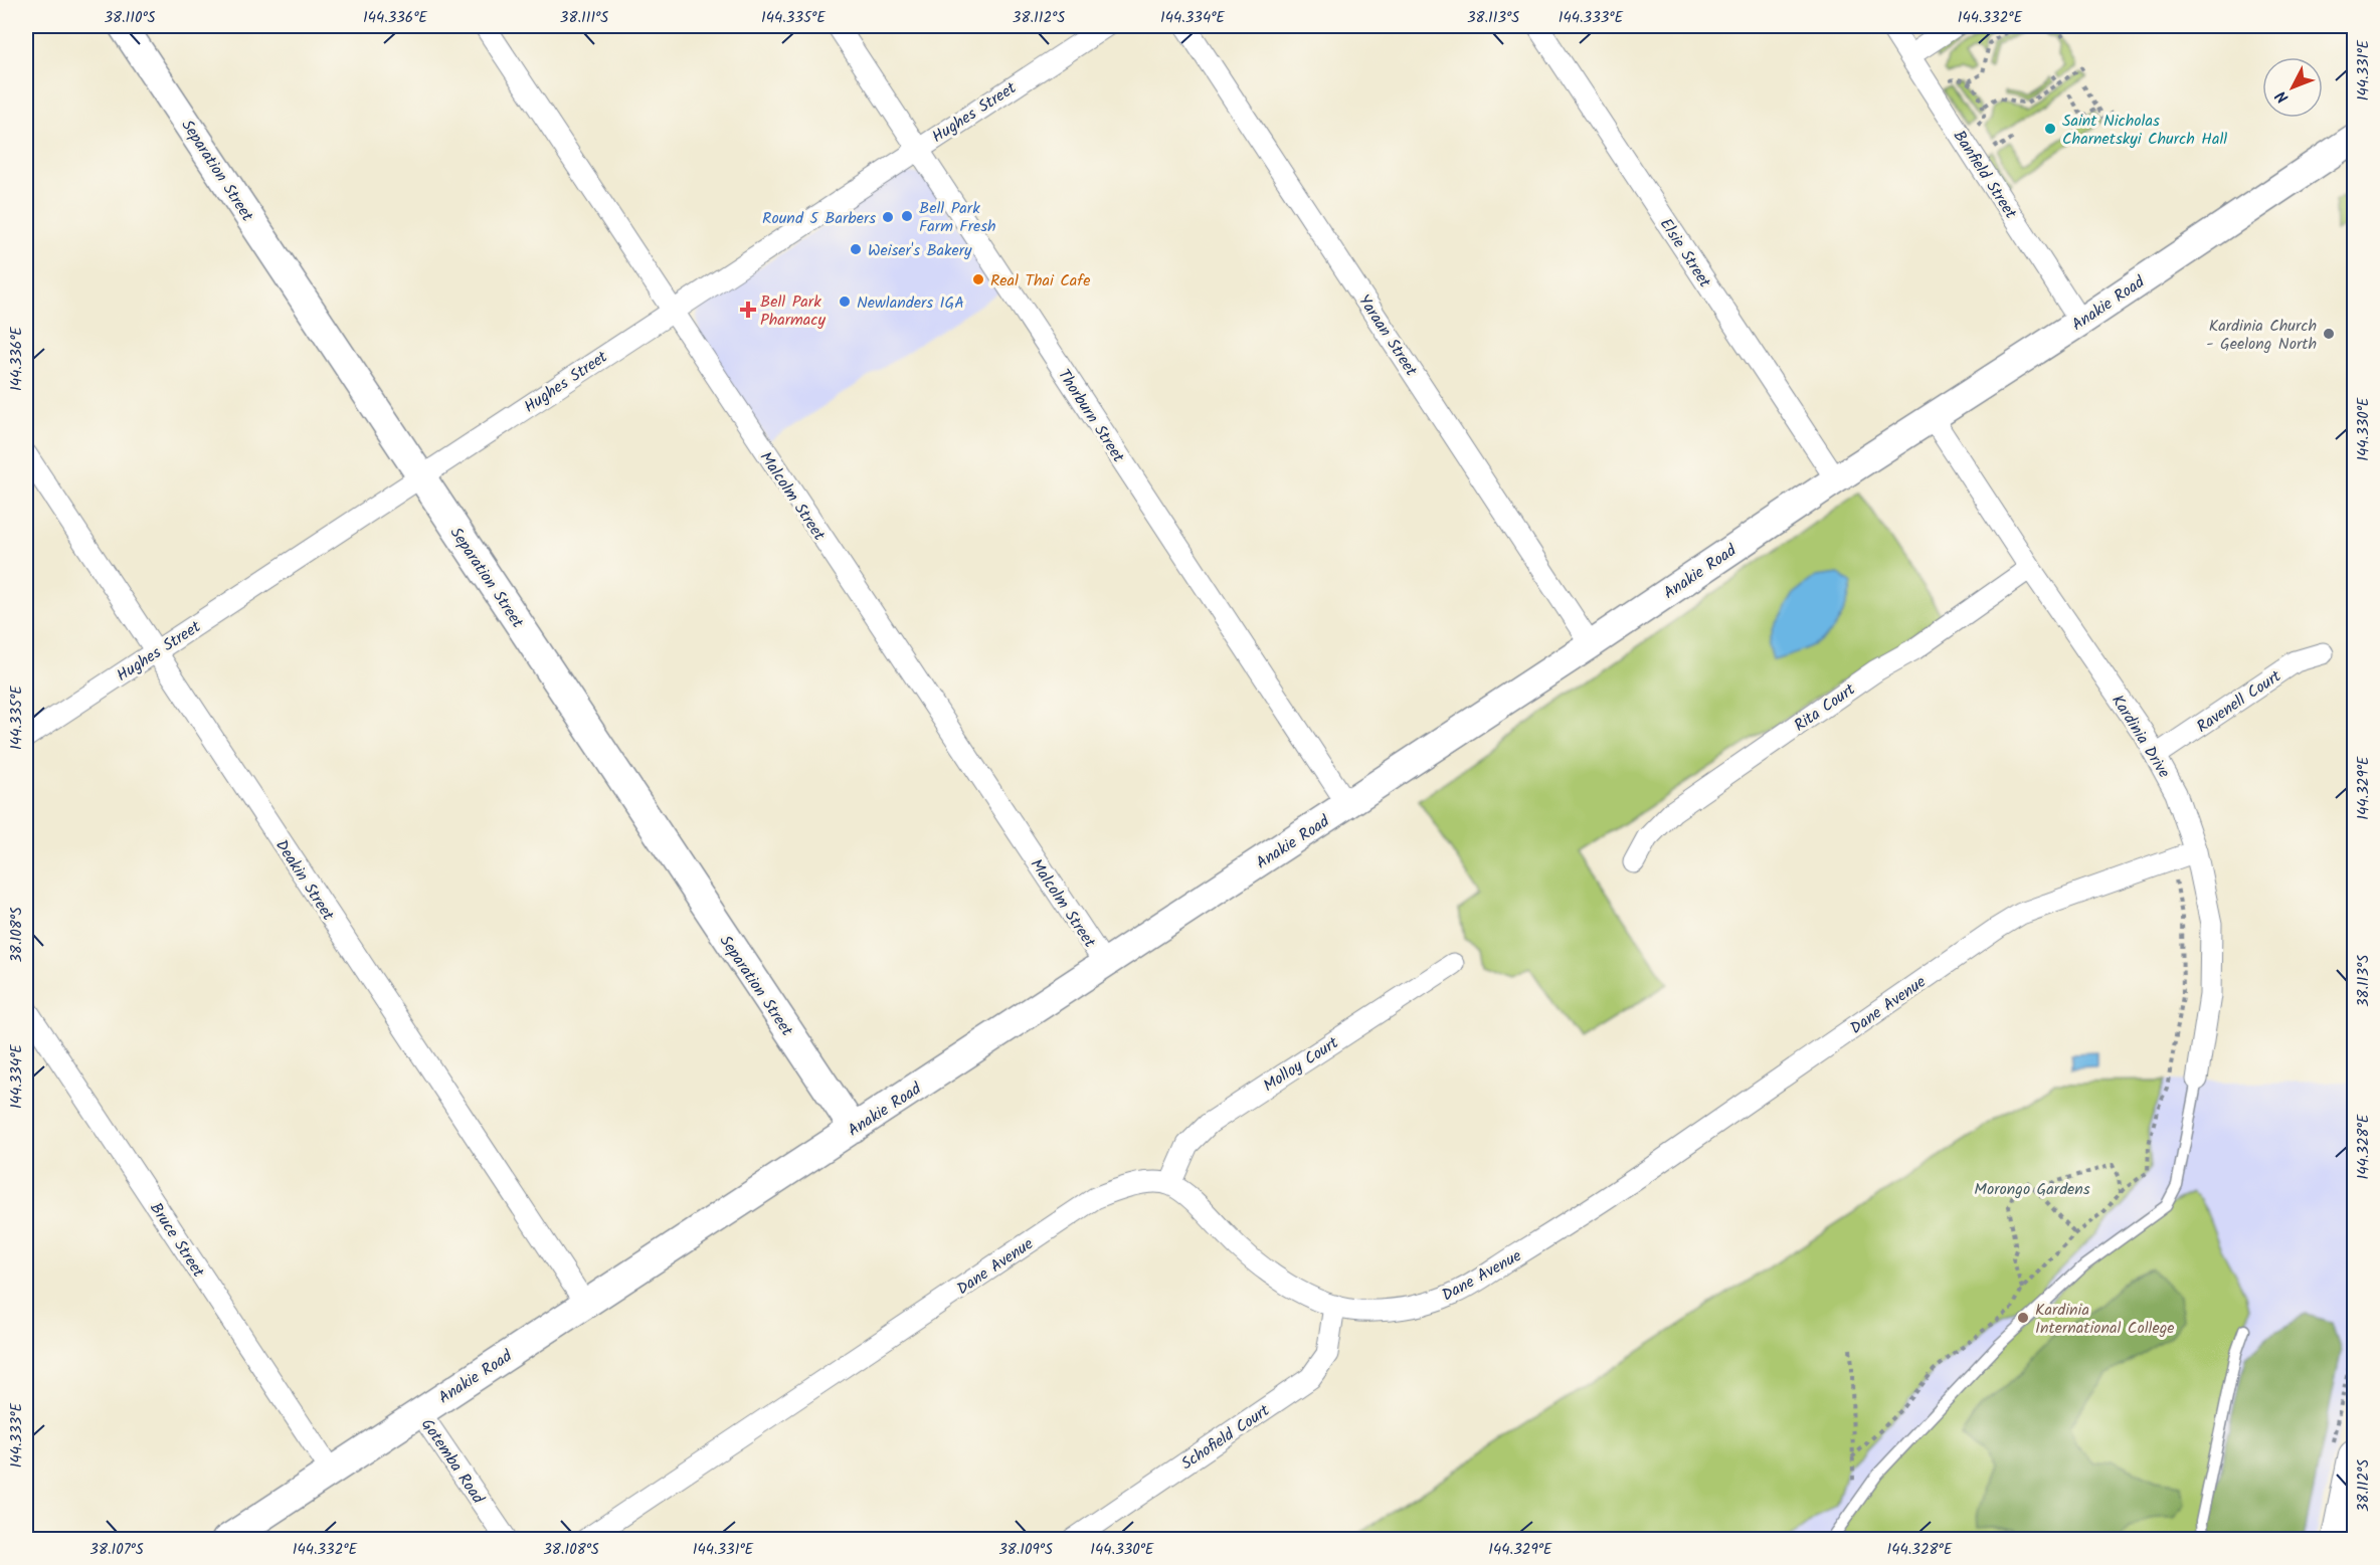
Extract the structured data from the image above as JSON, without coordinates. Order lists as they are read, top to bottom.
{
  "streets": {
    "main road": ["Separation Street", "Anakie Road"],
    "street": [
      "Hughes Street",
      "Banfield Street",
      "Elsie Street",
      "Yaraan Street",
      "Thorburn Street",
      "Malcolm Street",
      "Ravenell Court",
      "Rita Court",
      "Kardinia Drive",
      "Deakin Street",
      "Dane Avenue",
      "Molloy Court",
      "Bruce Street",
      "Schofield Court",
      "Gotemba Road"
    ]
  },
  "crossings": [
    ["Hughes Street", "Separation Street"],
    ["Hughes Street", "Thorburn Street"],
    ["Hughes Street", "Malcolm Street"],
    ["Hughes Street", "Deakin Street"],
    ["Separation Street", "Anakie Road"],
    ["Banfield Street", "Anakie Road"],
    ["Elsie Street", "Anakie Road"],
    ["Anakie Road", "Yaraan Street"],
    ["Anakie Road", "Thorburn Street"],
    ["Anakie Road", "Malcolm Street"],
    ["Anakie Road", "Kardinia Drive"],
    ["Anakie Road", "Deakin Street"],
    ["Anakie Road", "Bruce Street"],
    ["Anakie Road", "Gotemba Road"],
    ["Ravenell Court", "Kardinia Drive"],
    ["Rita Court", "Kardinia Drive"],
    ["Kardinia Drive", "Dane Avenue"],
    ["Dane Avenue", "Molloy Court"],
    ["Dane Avenue", "Schofield Court"]
  ],
  "parks": ["Morongo Gardens"],
  "places": {
    "other": [
      "Saint Nicholas Charnetskyi Church Hall",
      "Bell Park Farm Fresh",
      "Round 5 Barbers",
      "Weiser's Bakery",
      "Real Thai Cafe",
      "Newlanders IGA",
      "Kardinia Church - Geelong North",
      "Kardinia International College"
    ],
    "health": ["Bell Park Pharmacy"]
  },
  "north": "bottom left",
  "coordinates": [
    "38.110°S",
    "144.336°E",
    "38.111°S",
    "144.335°E",
    "38.112°S",
    "144.334°E",
    "38.113°S",
    "144.333°E",
    "144.332°E",
    "144.331°E",
    "144.330°E",
    "144.329°E",
    "38.108°S",
    "144.328°E",
    "38.107°S",
    "38.109°S"
  ]
}
